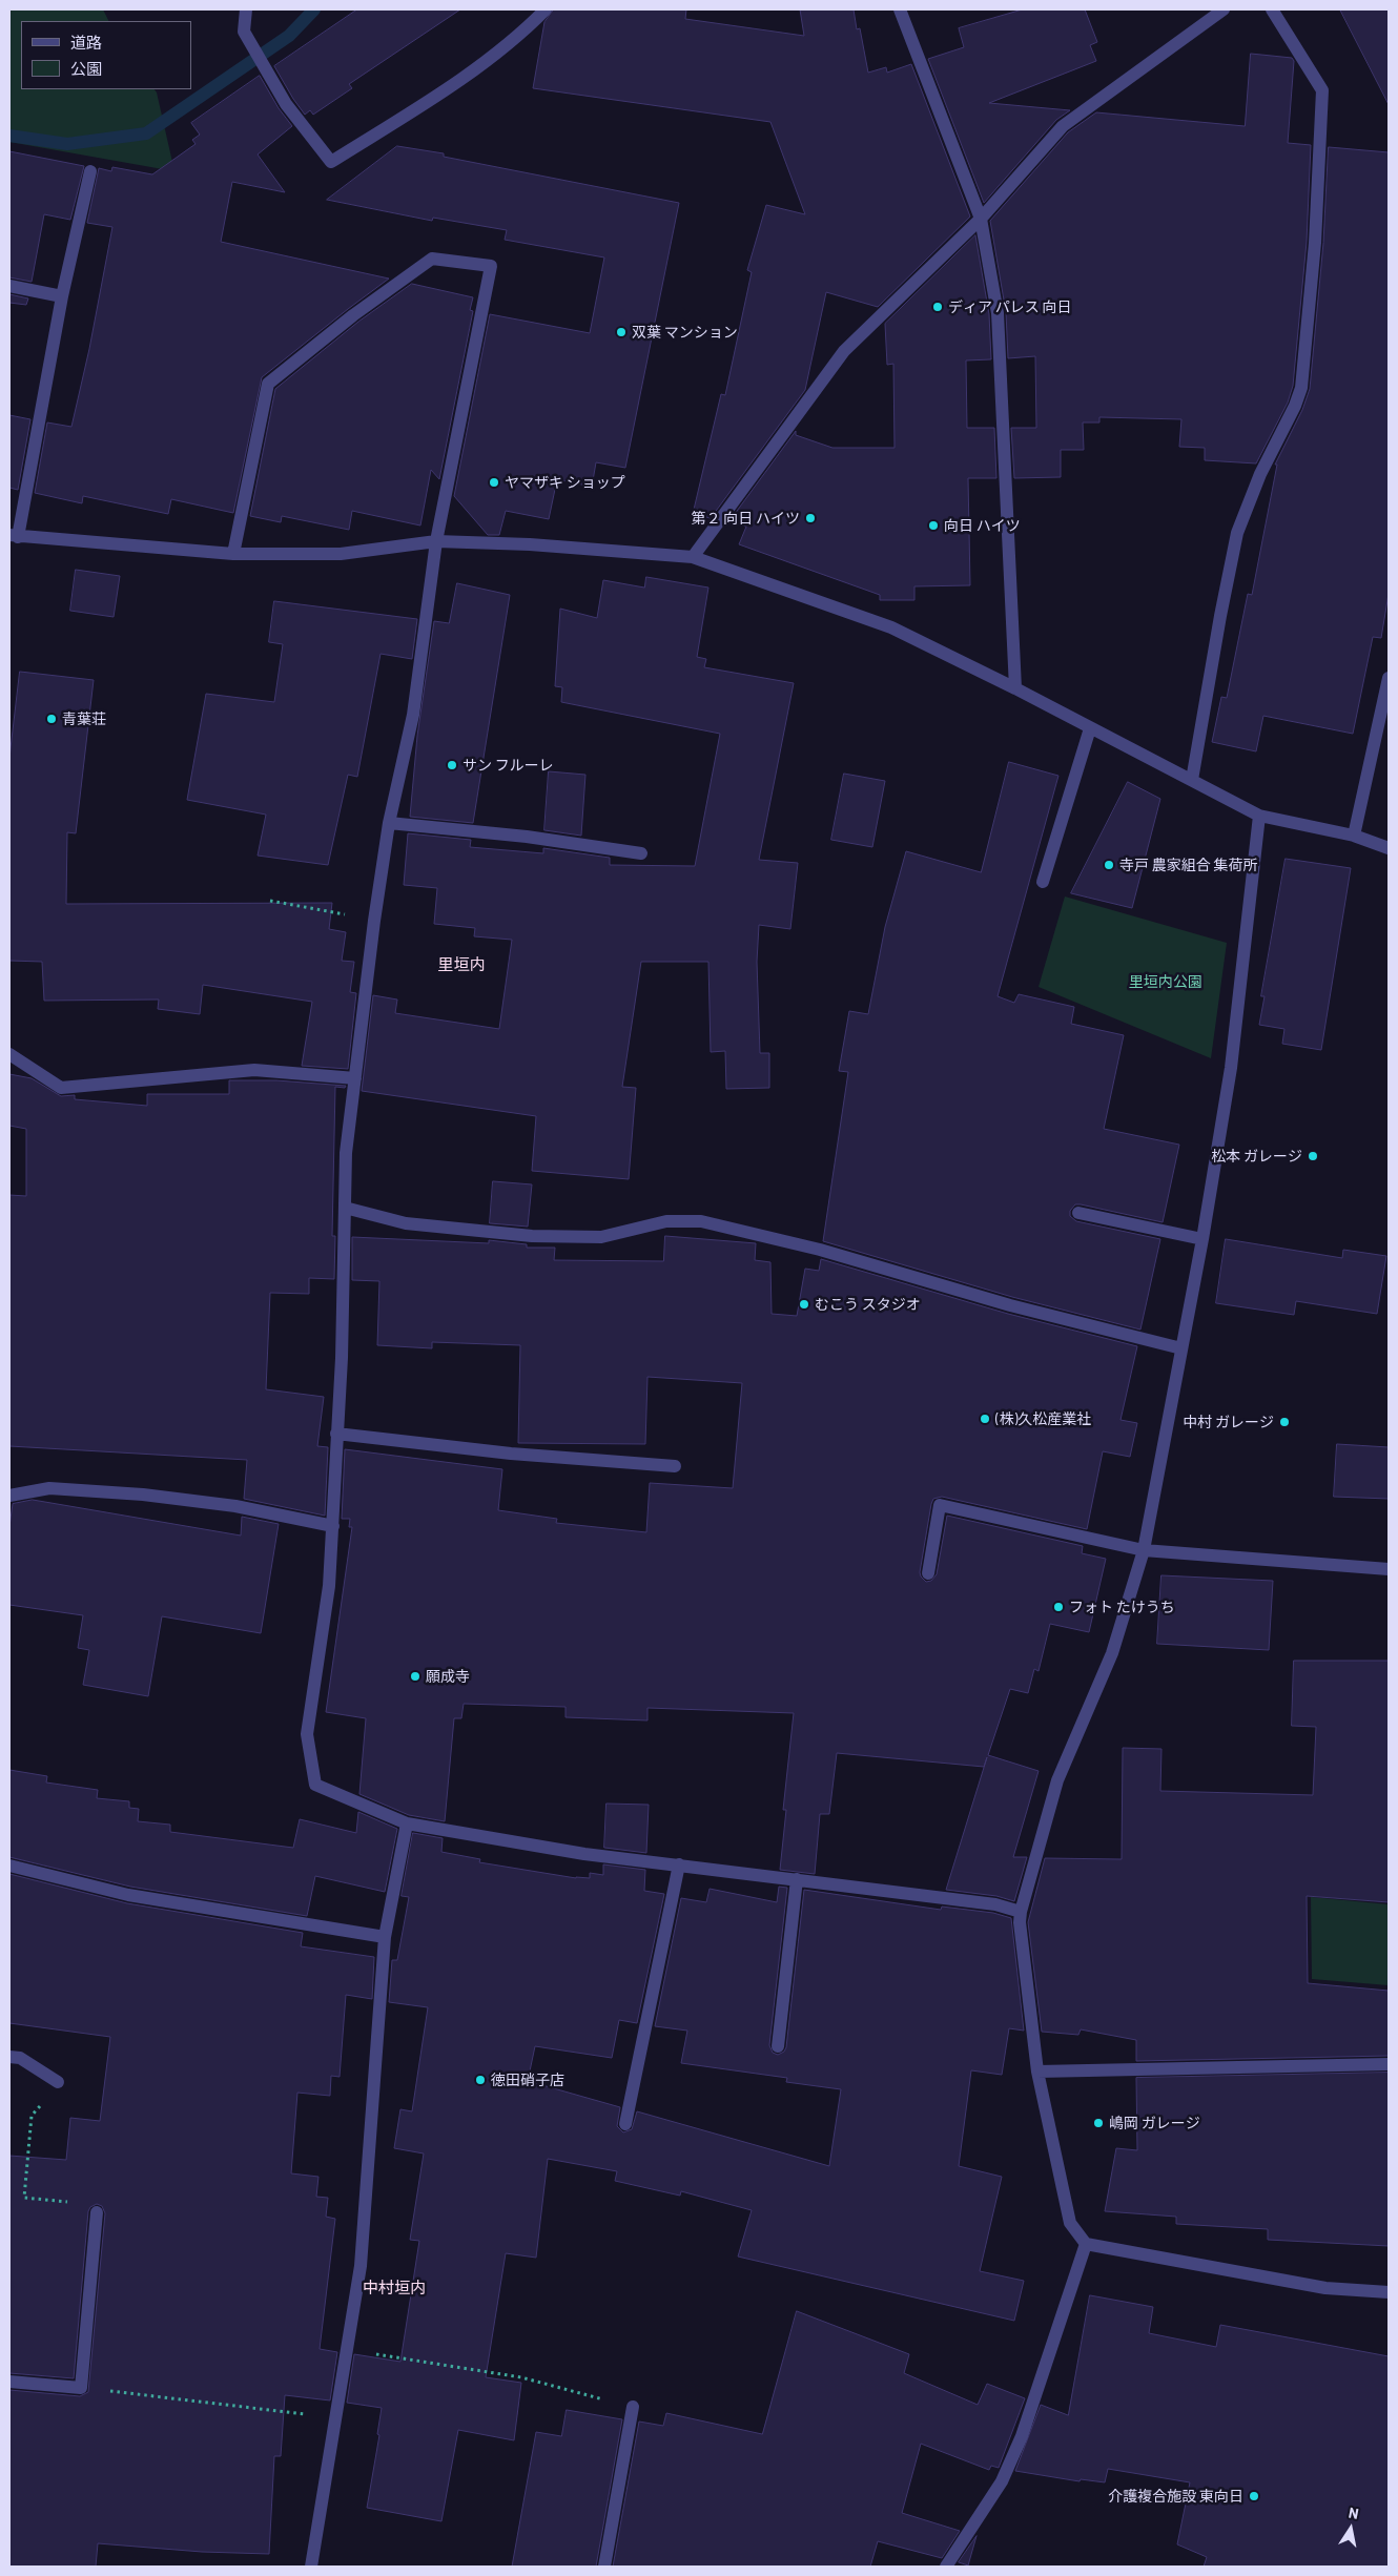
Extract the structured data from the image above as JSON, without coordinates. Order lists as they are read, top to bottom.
{
  "districts": ["里垣内", "中村垣内"],
  "parks": ["里垣内公園"],
  "places": [
    "ディア パレス 向日",
    "双葉 マンション",
    "ヤマザキ ショップ",
    "第２ 向日 ハイツ",
    "向日 ハイツ",
    "青葉荘",
    "サン フルーレ",
    "寺戸 農家組合 集荷所",
    "松本 ガレージ",
    "むこう スタジオ",
    "(株)久松産業社",
    "中村 ガレージ",
    "フォト たけうち",
    "願成寺",
    "徳田硝子店",
    "嶋岡 ガレージ",
    "介護複合施設 東向日"
  ],
  "legend": ["道路", "公園"],
  "north": "top"
}
